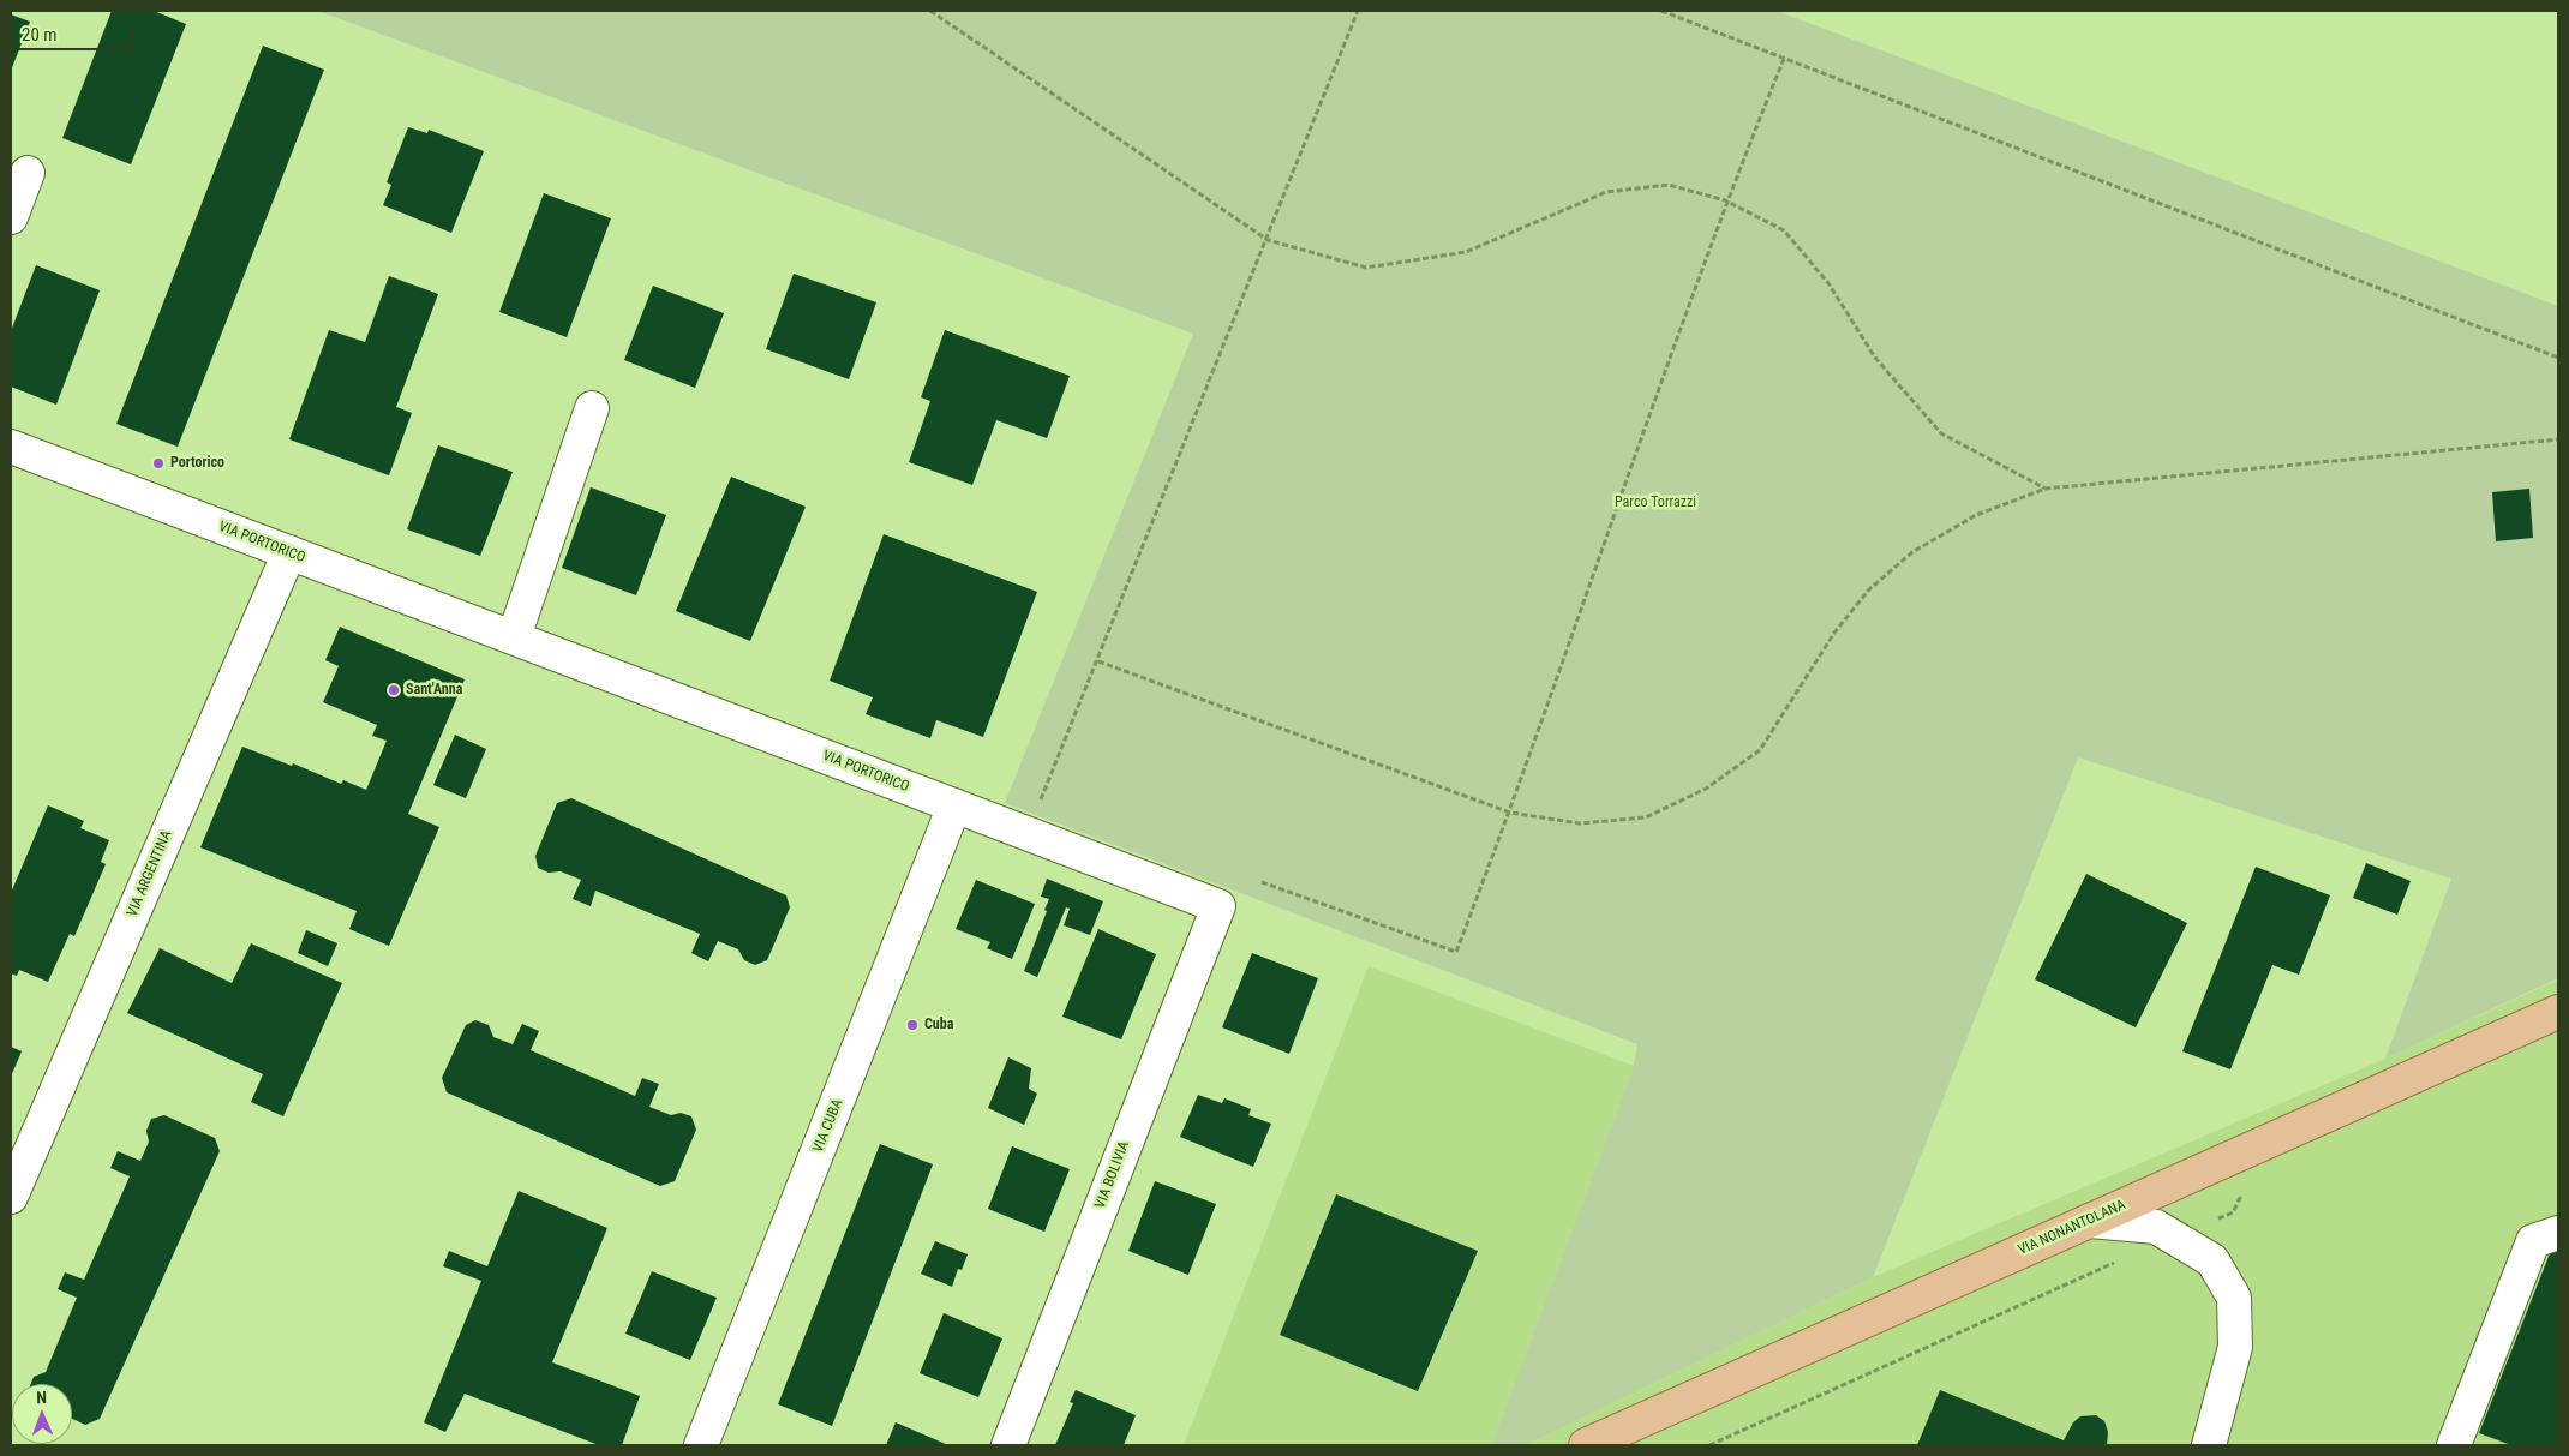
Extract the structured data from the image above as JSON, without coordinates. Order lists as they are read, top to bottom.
{
  "streets": {
    "main road": ["VIA NONANTOLANA"],
    "street": [
      "VIA PORTORICO",
      "VIA ARGENTINA",
      "VIA CUBA",
      "VIA BOLIVIA"
    ]
  },
  "crossings": [
    ["VIA PORTORICO", "VIA ARGENTINA"],
    ["VIA PORTORICO", "VIA CUBA"],
    ["VIA PORTORICO", "VIA BOLIVIA"]
  ],
  "parks": ["Parco Torrazzi"],
  "places": ["Portorico", "Sant'Anna", "Cuba"],
  "scale_bar": "20 m",
  "north": "top"
}
